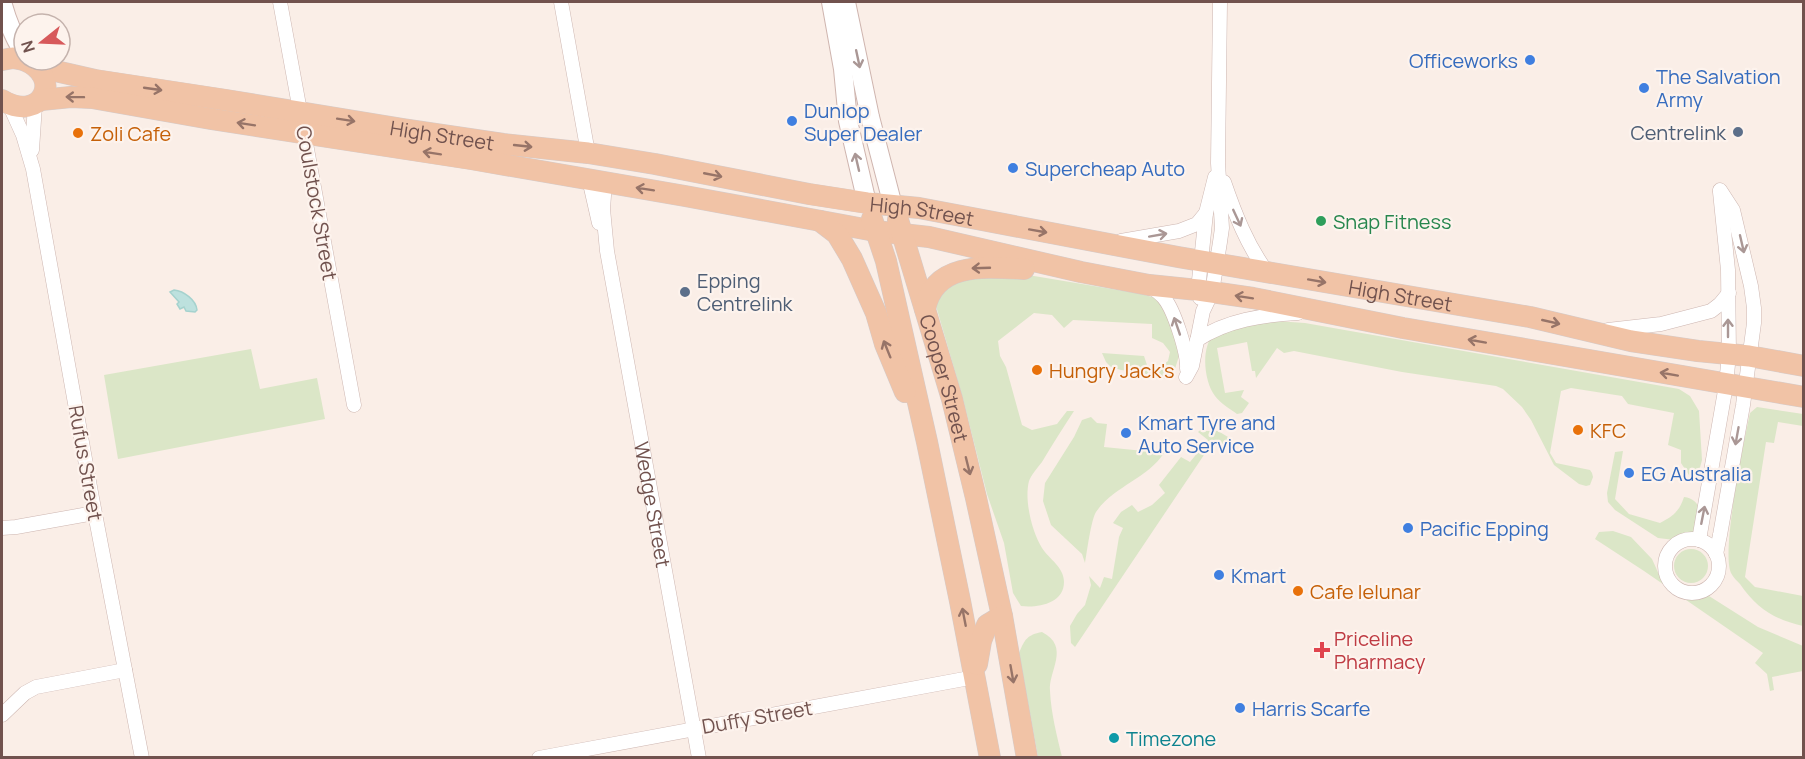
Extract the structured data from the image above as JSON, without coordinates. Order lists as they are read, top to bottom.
{
  "streets": {
    "main road": ["High Street", "Cooper Street", "Wedge Street"],
    "street": ["Coulstock Street", "Rufus Street", "Duffy Street"]
  },
  "crossings": [
    ["High Street", "Coulstock Street"],
    ["High Street", "Cooper Street"],
    ["High Street", "Rufus Street"],
    ["High Street", "Wedge Street"],
    ["Cooper Street", "Duffy Street"],
    ["Wedge Street", "Duffy Street"]
  ],
  "places": {
    "other": [
      "Officeworks",
      "The Salvation Army",
      "Dunlop Super Dealer",
      "Centrelink",
      "Zoli Cafe",
      "Supercheap Auto",
      "Snap Fitness",
      "Epping Centrelink",
      "Hungry Jack's",
      "KFC",
      "Kmart Tyre and Auto Service",
      "EG Australia",
      "Pacific Epping",
      "Kmart",
      "Cafe lelunar",
      "Harris Scarfe",
      "Timezone"
    ],
    "health": ["Priceline Pharmacy"]
  },
  "north": "left"
}
